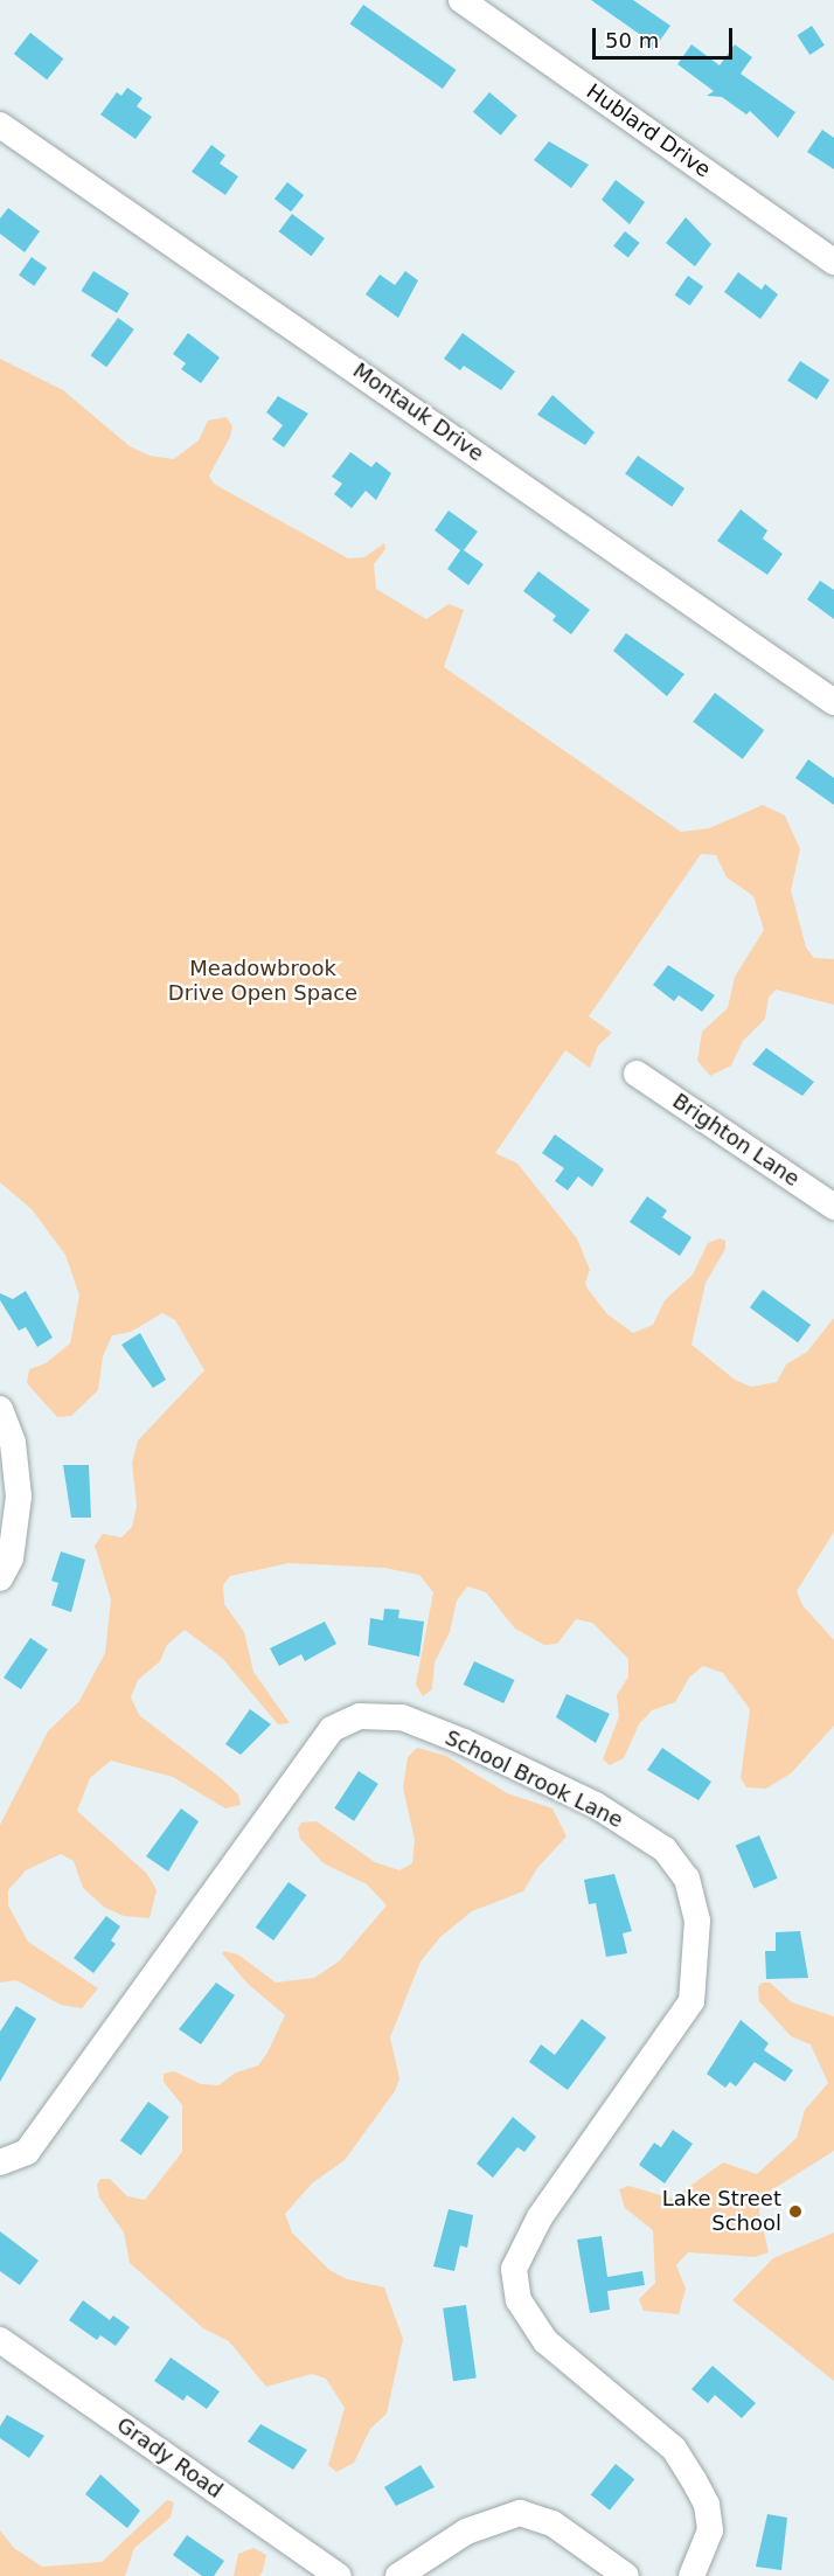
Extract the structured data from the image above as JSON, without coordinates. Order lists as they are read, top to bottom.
{
  "streets": {
    "street": [
      "Hublard Drive",
      "Montauk Drive",
      "Brighton Lane",
      "School Brook Lane",
      "Grady Road"
    ]
  },
  "parks": ["Meadowbrook Drive Open Space"],
  "places": ["Lake Street School"],
  "scale_bar": "50 m"
}
